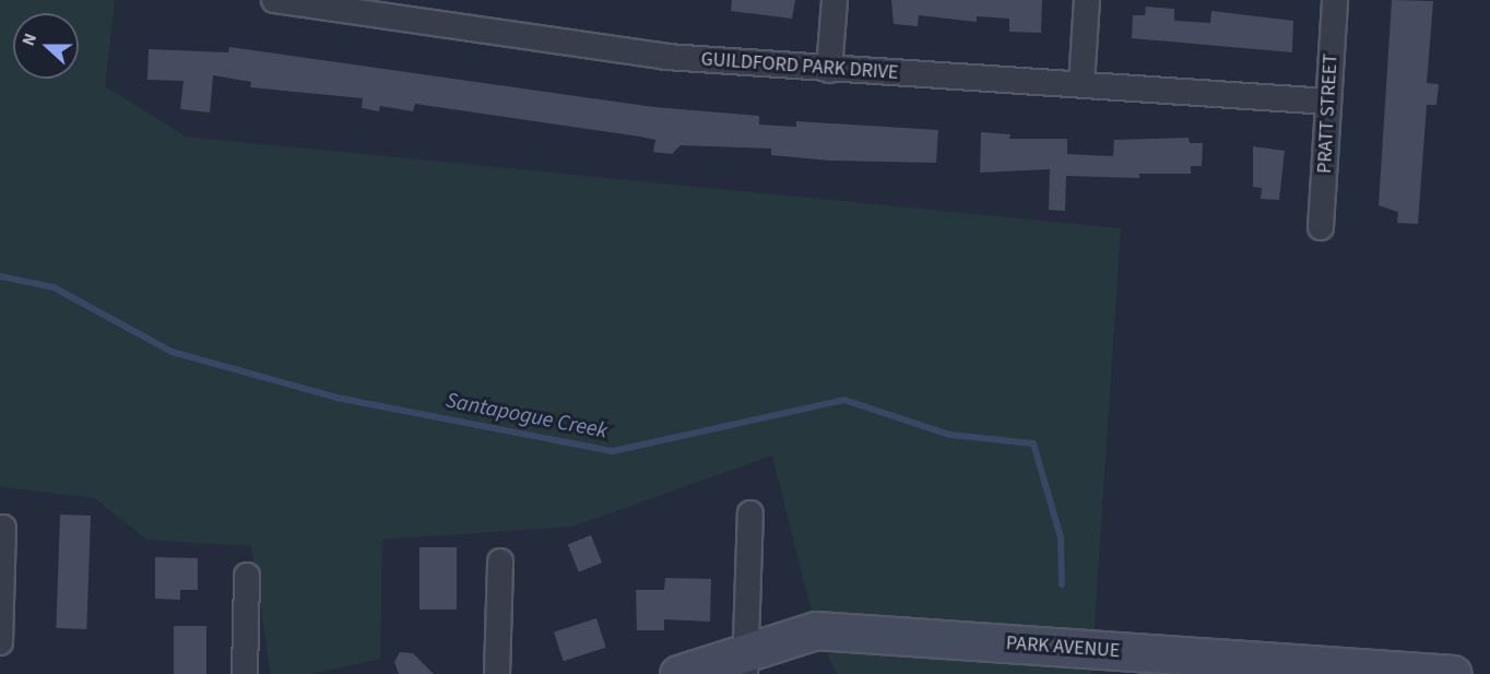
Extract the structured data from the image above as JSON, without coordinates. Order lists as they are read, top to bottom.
{
  "streets": {
    "street": ["GUILDFORD PARK DRIVE", "PRATT STREET", "PARK AVENUE"]
  },
  "crossings": [
    ["GUILDFORD PARK DRIVE", "PRATT STREET"]
  ],
  "water": ["Santapogue Creek"],
  "north": "left"
}
